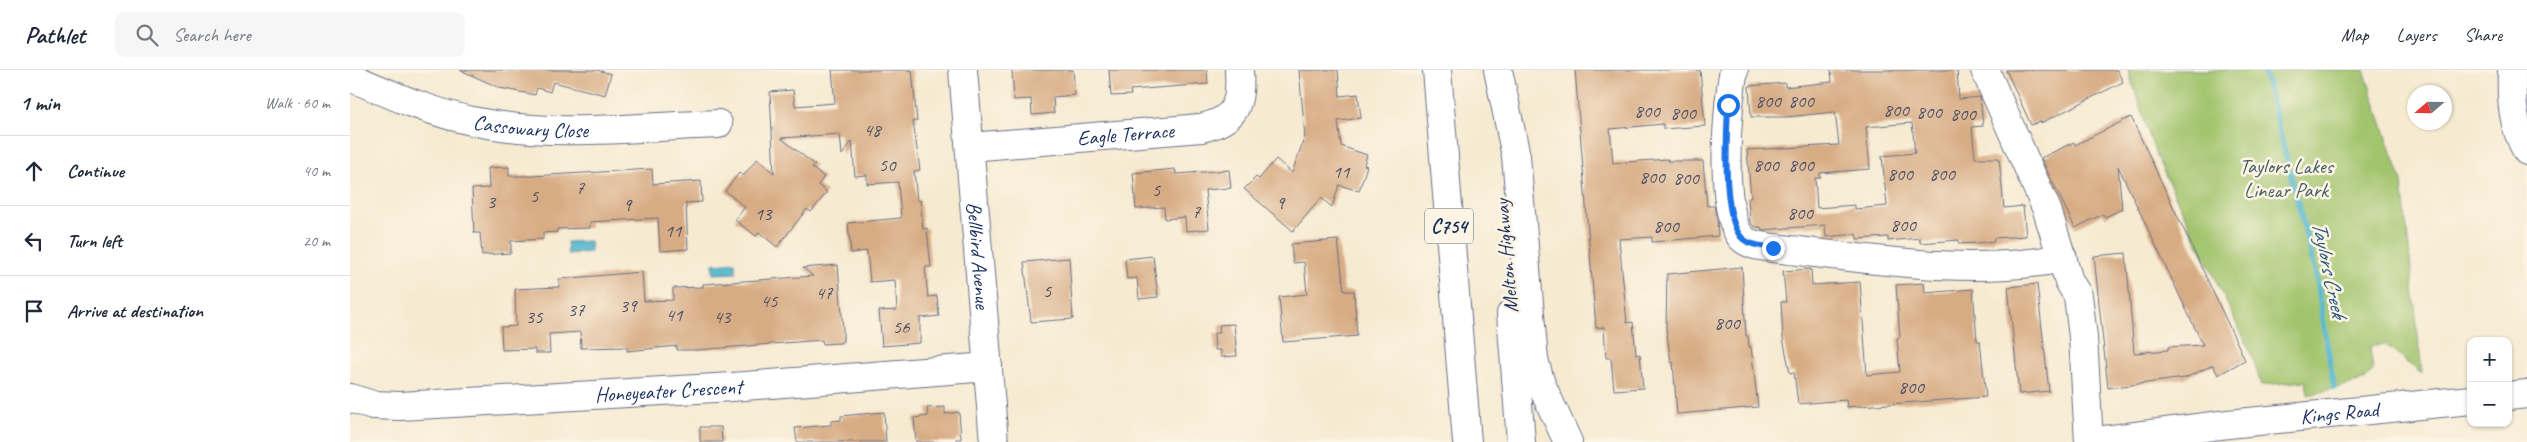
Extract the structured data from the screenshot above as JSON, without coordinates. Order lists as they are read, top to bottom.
{
  "streets": {
    "main road": [
      "Cassowary Close",
      "Eagle Terrace",
      "C754",
      "Bellbird Avenue",
      "Melton Highway",
      "Honeyeater Crescent",
      "Kings Road"
    ]
  },
  "crossings": [
    ["Eagle Terrace", "Bellbird Avenue"],
    ["Bellbird Avenue", "Honeyeater Crescent"]
  ],
  "water": ["Taylors Creek"],
  "parks": ["Taylors Lakes Linear Park"],
  "house_numbers": [
    "800",
    "800",
    "800",
    "800",
    "800",
    "800",
    "800",
    "48",
    "50",
    "800",
    "800",
    "11",
    "800",
    "800",
    "800",
    "800",
    "7",
    "5",
    "5",
    "3",
    "9",
    "9",
    "7",
    "800",
    "13",
    "800",
    "800",
    "11",
    "5",
    "47",
    "45",
    "39",
    "37",
    "41",
    "35",
    "43",
    "800",
    "56",
    "800"
  ],
  "north": "left",
  "page": {
    "header": "Pathlet",
    "search": "Search here",
    "nav": ["Map", "Layers", "Share"],
    "heading": ["1 min", "Walk · 60 m"],
    "list": [
      ["Continue", "40 m"],
      ["Turn left", "20 m"],
      "Arrive at destination"
    ],
    "map_buttons": ["+", "−"]
  }
}
